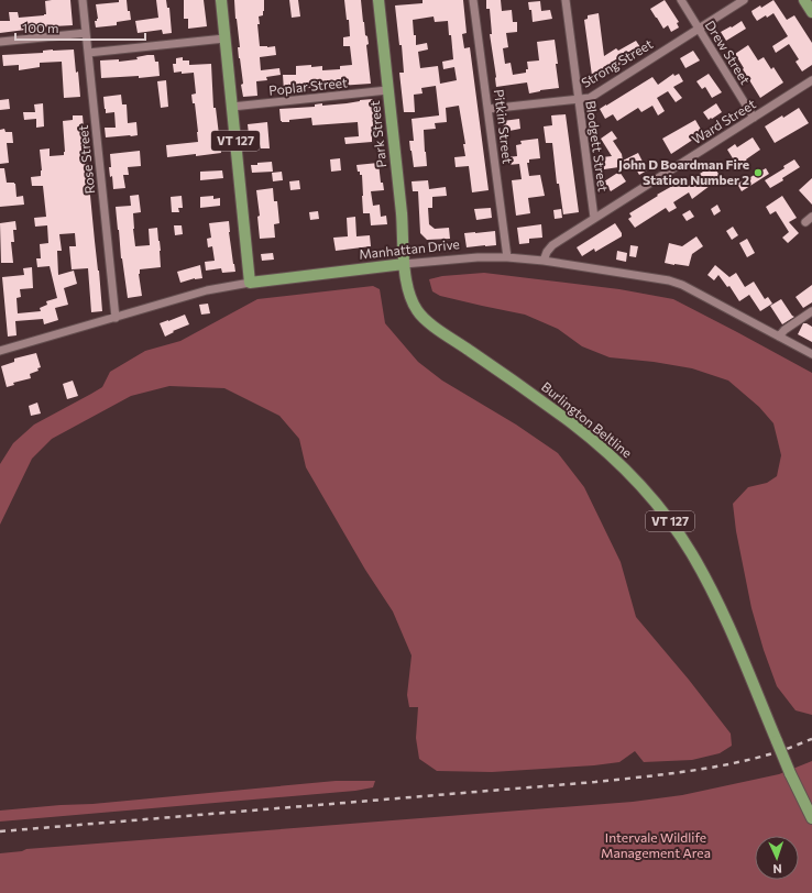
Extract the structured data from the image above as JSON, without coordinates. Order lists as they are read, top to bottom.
{
  "streets": {
    "main road": [
      "Park Street",
      "VT 127",
      "Manhattan Drive",
      "Burlington Beltline"
    ],
    "street": [
      "Drew Street",
      "Strong Street",
      "Poplar Street",
      "Ward Street",
      "Pitkin Street",
      "Blodgett Street",
      "Rose Street"
    ]
  },
  "crossings": [
    ["Drew Street", "Strong Street"],
    ["Drew Street", "Ward Street"],
    ["Strong Street", "Pitkin Street"],
    ["Strong Street", "Blodgett Street"],
    ["Poplar Street", "Park Street"],
    ["Poplar Street", "VT 127"],
    ["Ward Street", "Blodgett Street"],
    ["Ward Street", "Manhattan Drive"],
    ["Pitkin Street", "Manhattan Drive"],
    ["Park Street", "Manhattan Drive"],
    ["Park Street", "Burlington Beltline"],
    ["VT 127", "Manhattan Drive"],
    ["Rose Street", "Manhattan Drive"],
    ["Manhattan Drive", "Burlington Beltline"]
  ],
  "parks": ["Intervale Wildlife Management Area"],
  "places": ["John D Boardman Fire Station Number 2"],
  "scale_bar": "100 m",
  "north": "bottom"
}
